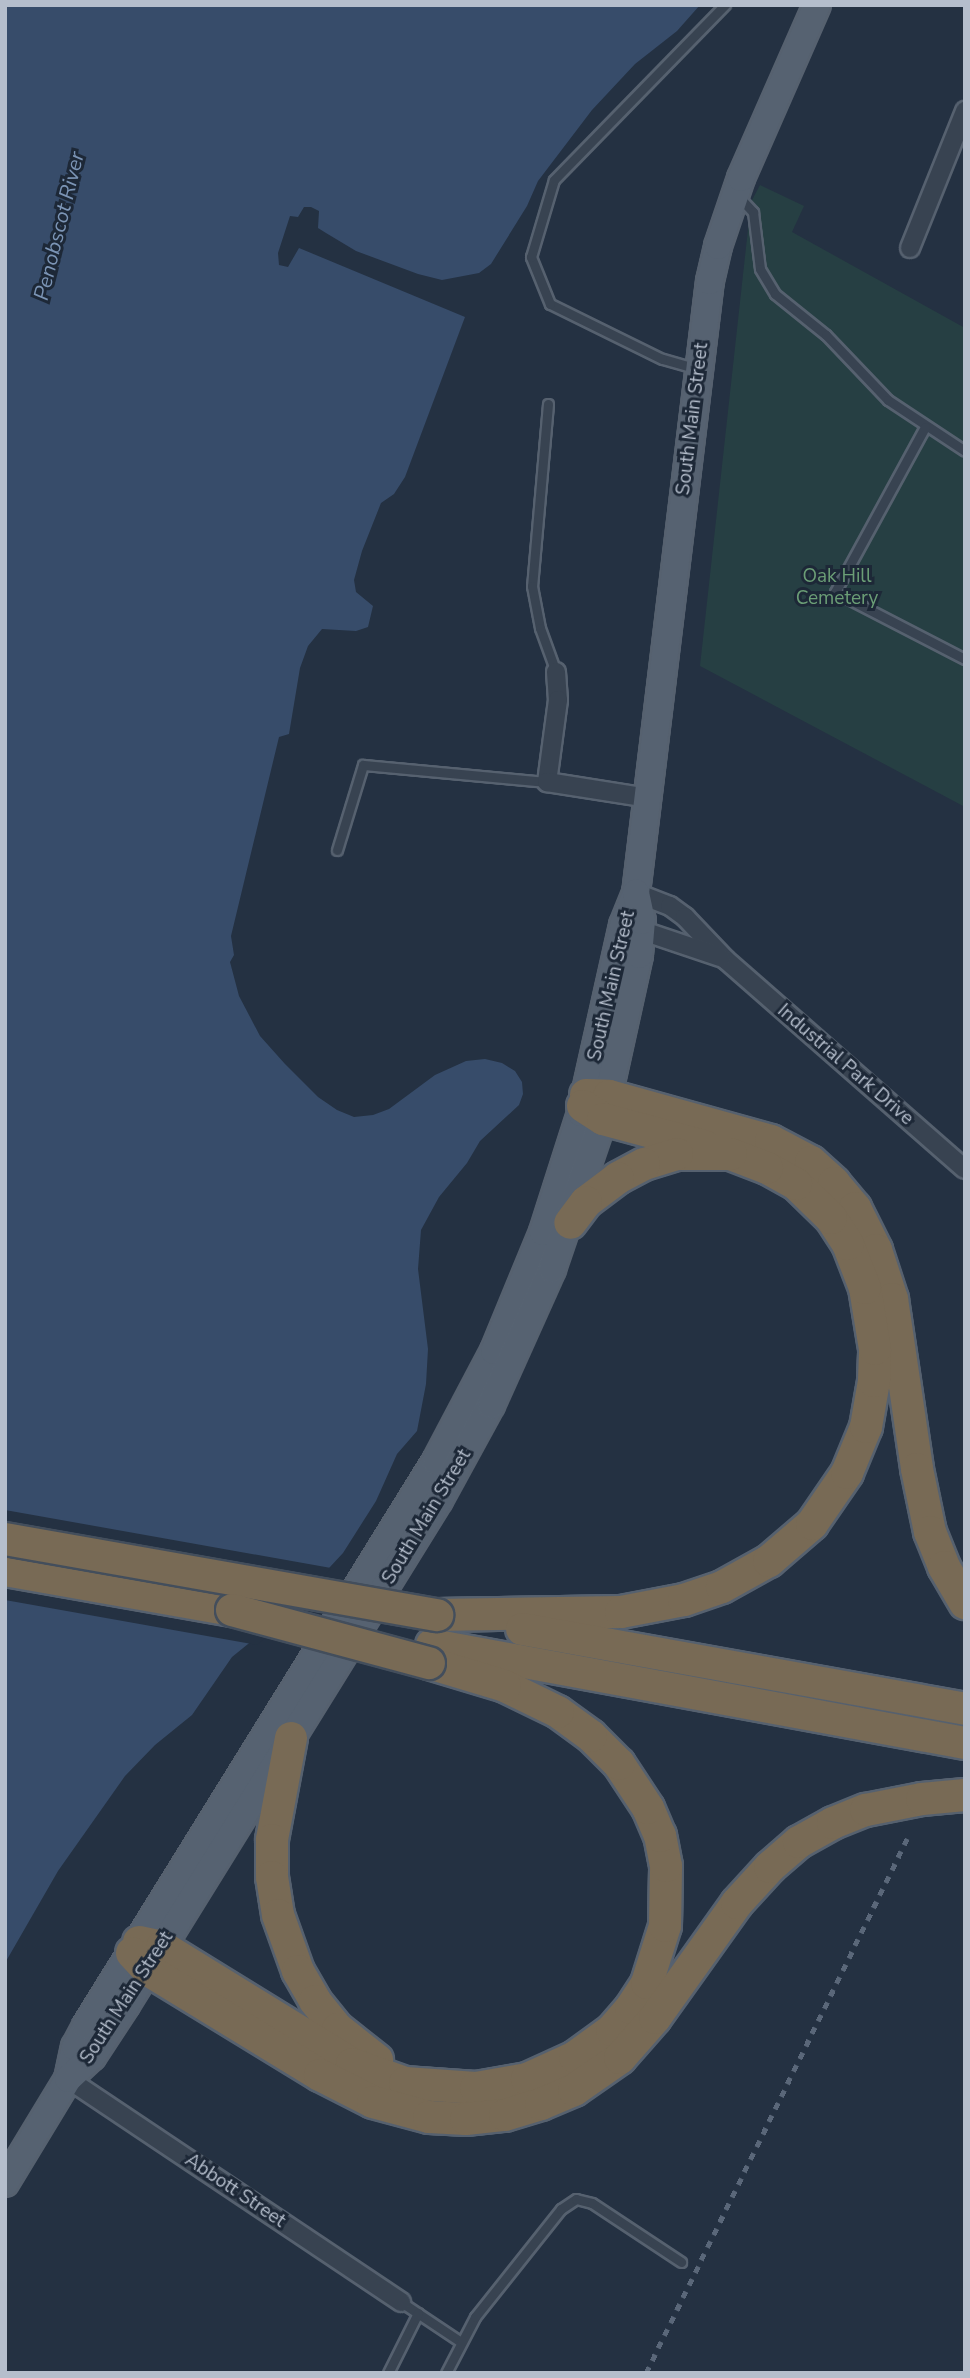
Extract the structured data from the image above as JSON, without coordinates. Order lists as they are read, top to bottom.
{
  "streets": {
    "main road": ["South Main Street"],
    "street": ["Industrial Park Drive", "Abbott Street"]
  },
  "crossings": [
    ["South Main Street", "Industrial Park Drive"],
    ["South Main Street", "Abbott Street"]
  ],
  "water": ["Penobscot River"],
  "parks": ["Oak Hill Cemetery"]
}
